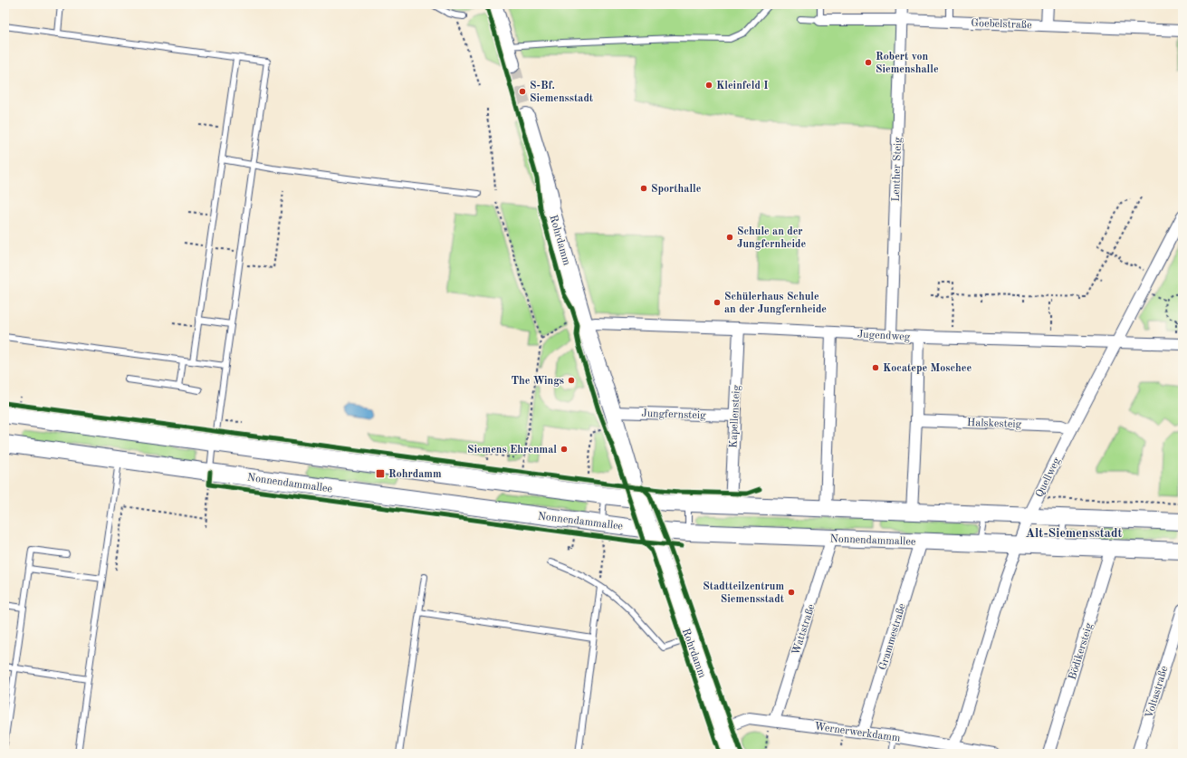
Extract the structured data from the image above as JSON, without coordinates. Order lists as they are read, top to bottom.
{
  "streets": {
    "main road": ["Rohrdamm", "Nonnendammallee"],
    "street": [
      "Goebelstraße",
      "Lenther Steig",
      "Jugendweg",
      "Jungfernsteig",
      "Kapellensteig",
      "Halskesteig",
      "Quellweg",
      "Wattstraße",
      "Grammestraße",
      "Bödikersteig",
      "Voltastraße",
      "Wernerwerkdamm"
    ]
  },
  "crossings": [
    ["Goebelstraße", "Lenther Steig"],
    ["Lenther Steig", "Jugendweg"],
    ["Rohrdamm", "Jugendweg"],
    ["Rohrdamm", "Jungfernsteig"],
    ["Rohrdamm", "Nonnendammallee"],
    ["Rohrdamm", "Wernerwerkdamm"],
    ["Jugendweg", "Kapellensteig"],
    ["Jugendweg", "Quellweg"],
    ["Jungfernsteig", "Kapellensteig"],
    ["Halskesteig", "Quellweg"],
    ["Quellweg", "Nonnendammallee"],
    ["Quellweg", "Wernerwerkdamm"],
    ["Nonnendammallee", "Wattstraße"],
    ["Nonnendammallee", "Grammestraße"],
    ["Nonnendammallee", "Bödikersteig"],
    ["Wattstraße", "Wernerwerkdamm"],
    ["Grammestraße", "Wernerwerkdamm"]
  ],
  "districts": ["Alt-Siemensstadt"],
  "places": {
    "other": [
      "Robert von Siemenshalle",
      "Kleinfeld I",
      "S-Bf. Siemensstadt",
      "Sporthalle",
      "Schule an der Jungfernheide",
      "Schülerhaus Schule an der Jungfernheide",
      "Kocatepe Moschee",
      "The Wings",
      "Siemens Ehrenmal",
      "Stadtteilzentrum Siemensstadt"
    ],
    "transit": ["Rohrdamm"]
  }
}
